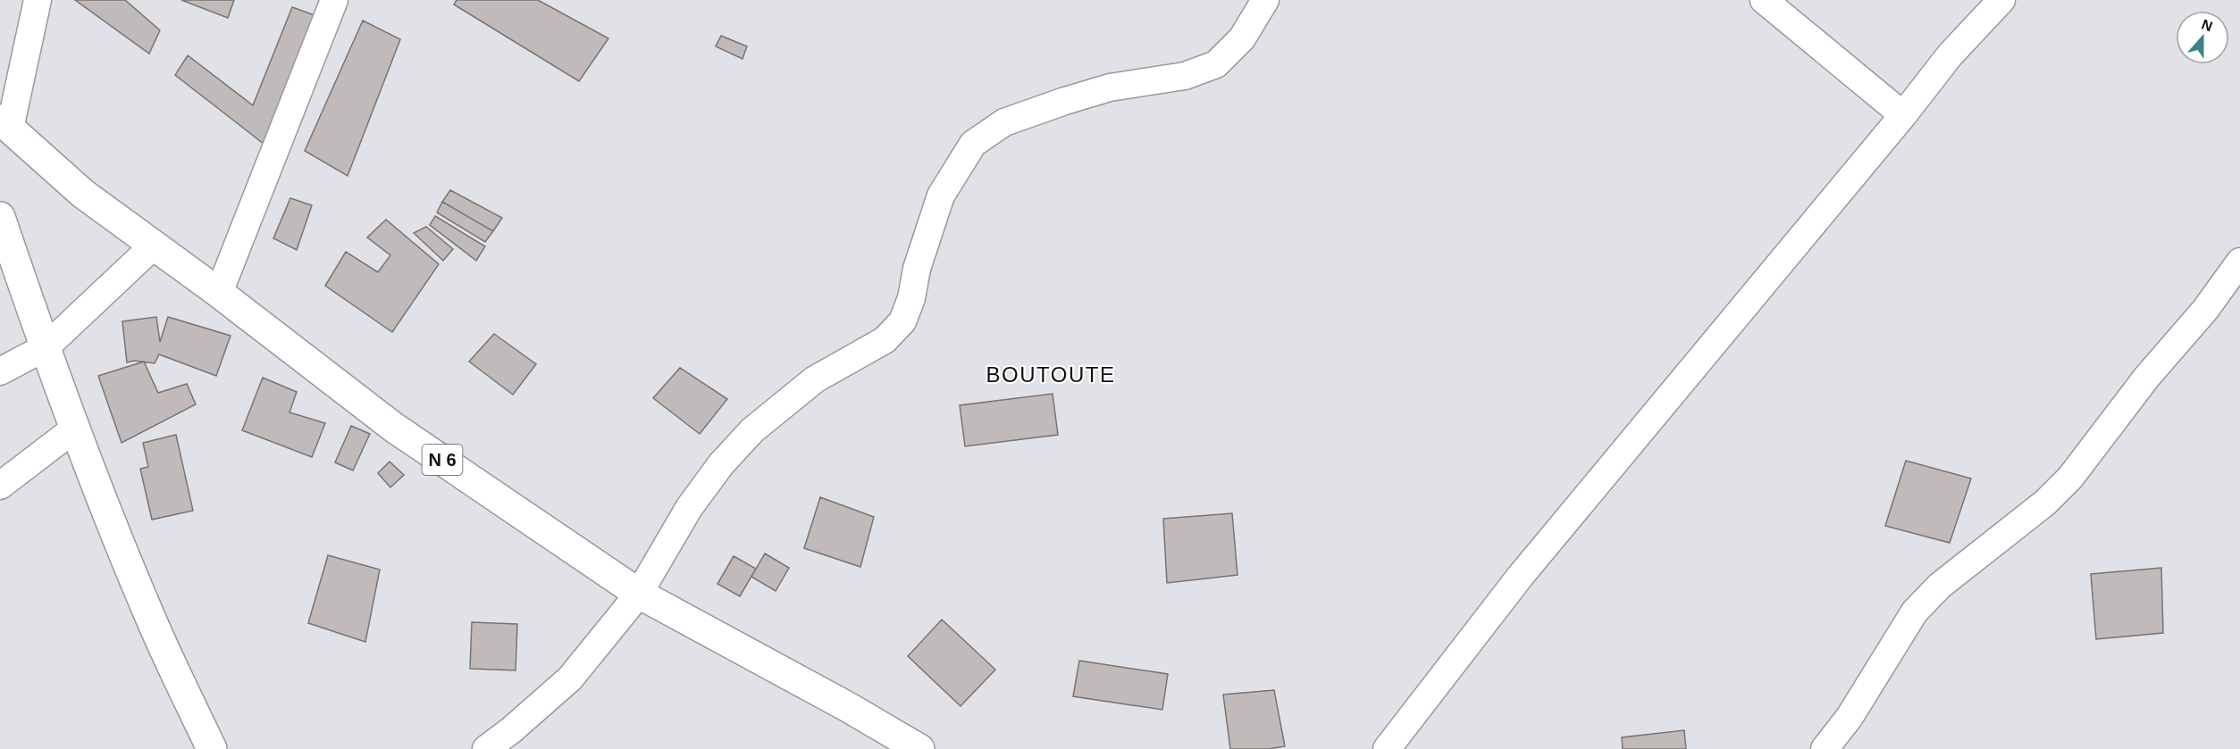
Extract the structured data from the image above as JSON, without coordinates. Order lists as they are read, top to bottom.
{
  "streets": {
    "main road": ["N 6"]
  },
  "districts": ["BOUTOUTE"],
  "north": "top"
}
